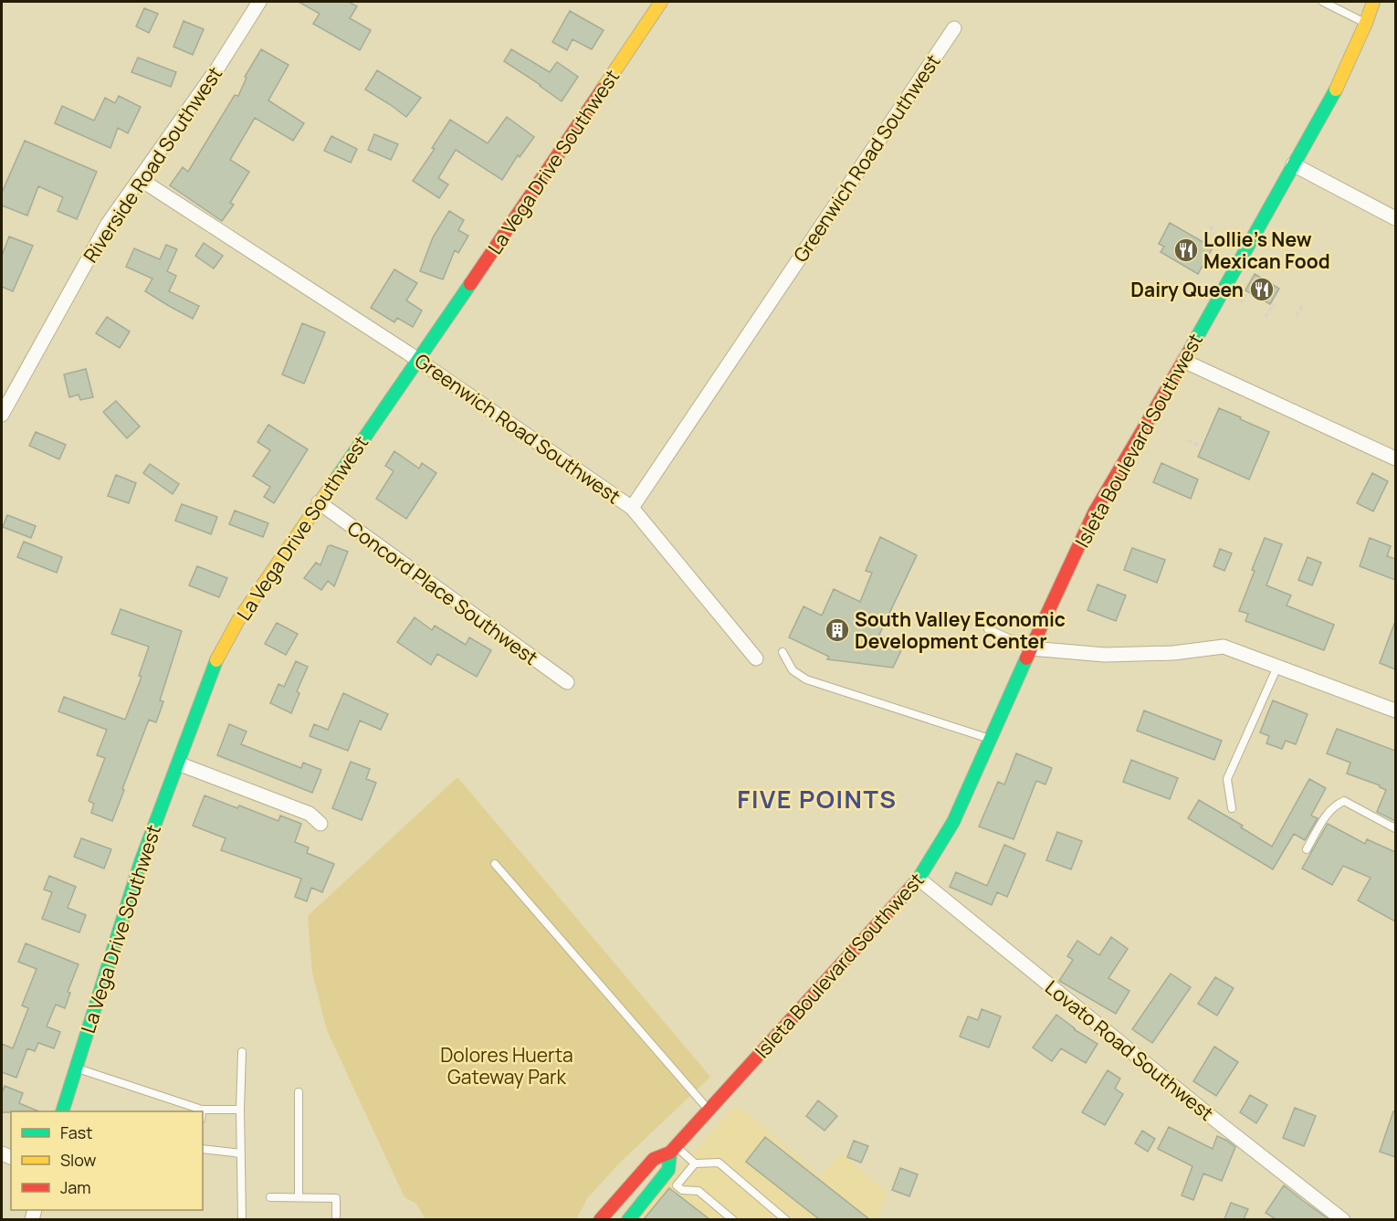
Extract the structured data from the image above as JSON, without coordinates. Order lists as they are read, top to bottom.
{
  "streets": {
    "main road": ["La Vega Drive Southwest", "Isleta Boulevard Southwest"],
    "street": [
      "Greenwich Road Southwest",
      "Riverside Road Southwest",
      "Concord Place Southwest",
      "Lovato Road Southwest"
    ]
  },
  "crossings": [
    ["Greenwich Road Southwest", "La Vega Drive Southwest"],
    ["Greenwich Road Southwest", "Riverside Road Southwest"],
    ["La Vega Drive Southwest", "Concord Place Southwest"],
    ["Isleta Boulevard Southwest", "Lovato Road Southwest"]
  ],
  "districts": ["FIVE POINTS"],
  "parks": ["Dolores Huerta Gateway Park"],
  "places": {
    "restaurant": ["Lollie's New Mexican Food", "Dairy Queen"],
    "building": ["South Valley Economic Development Center"]
  },
  "legend": ["Fast", "Slow", "Jam"]
}
